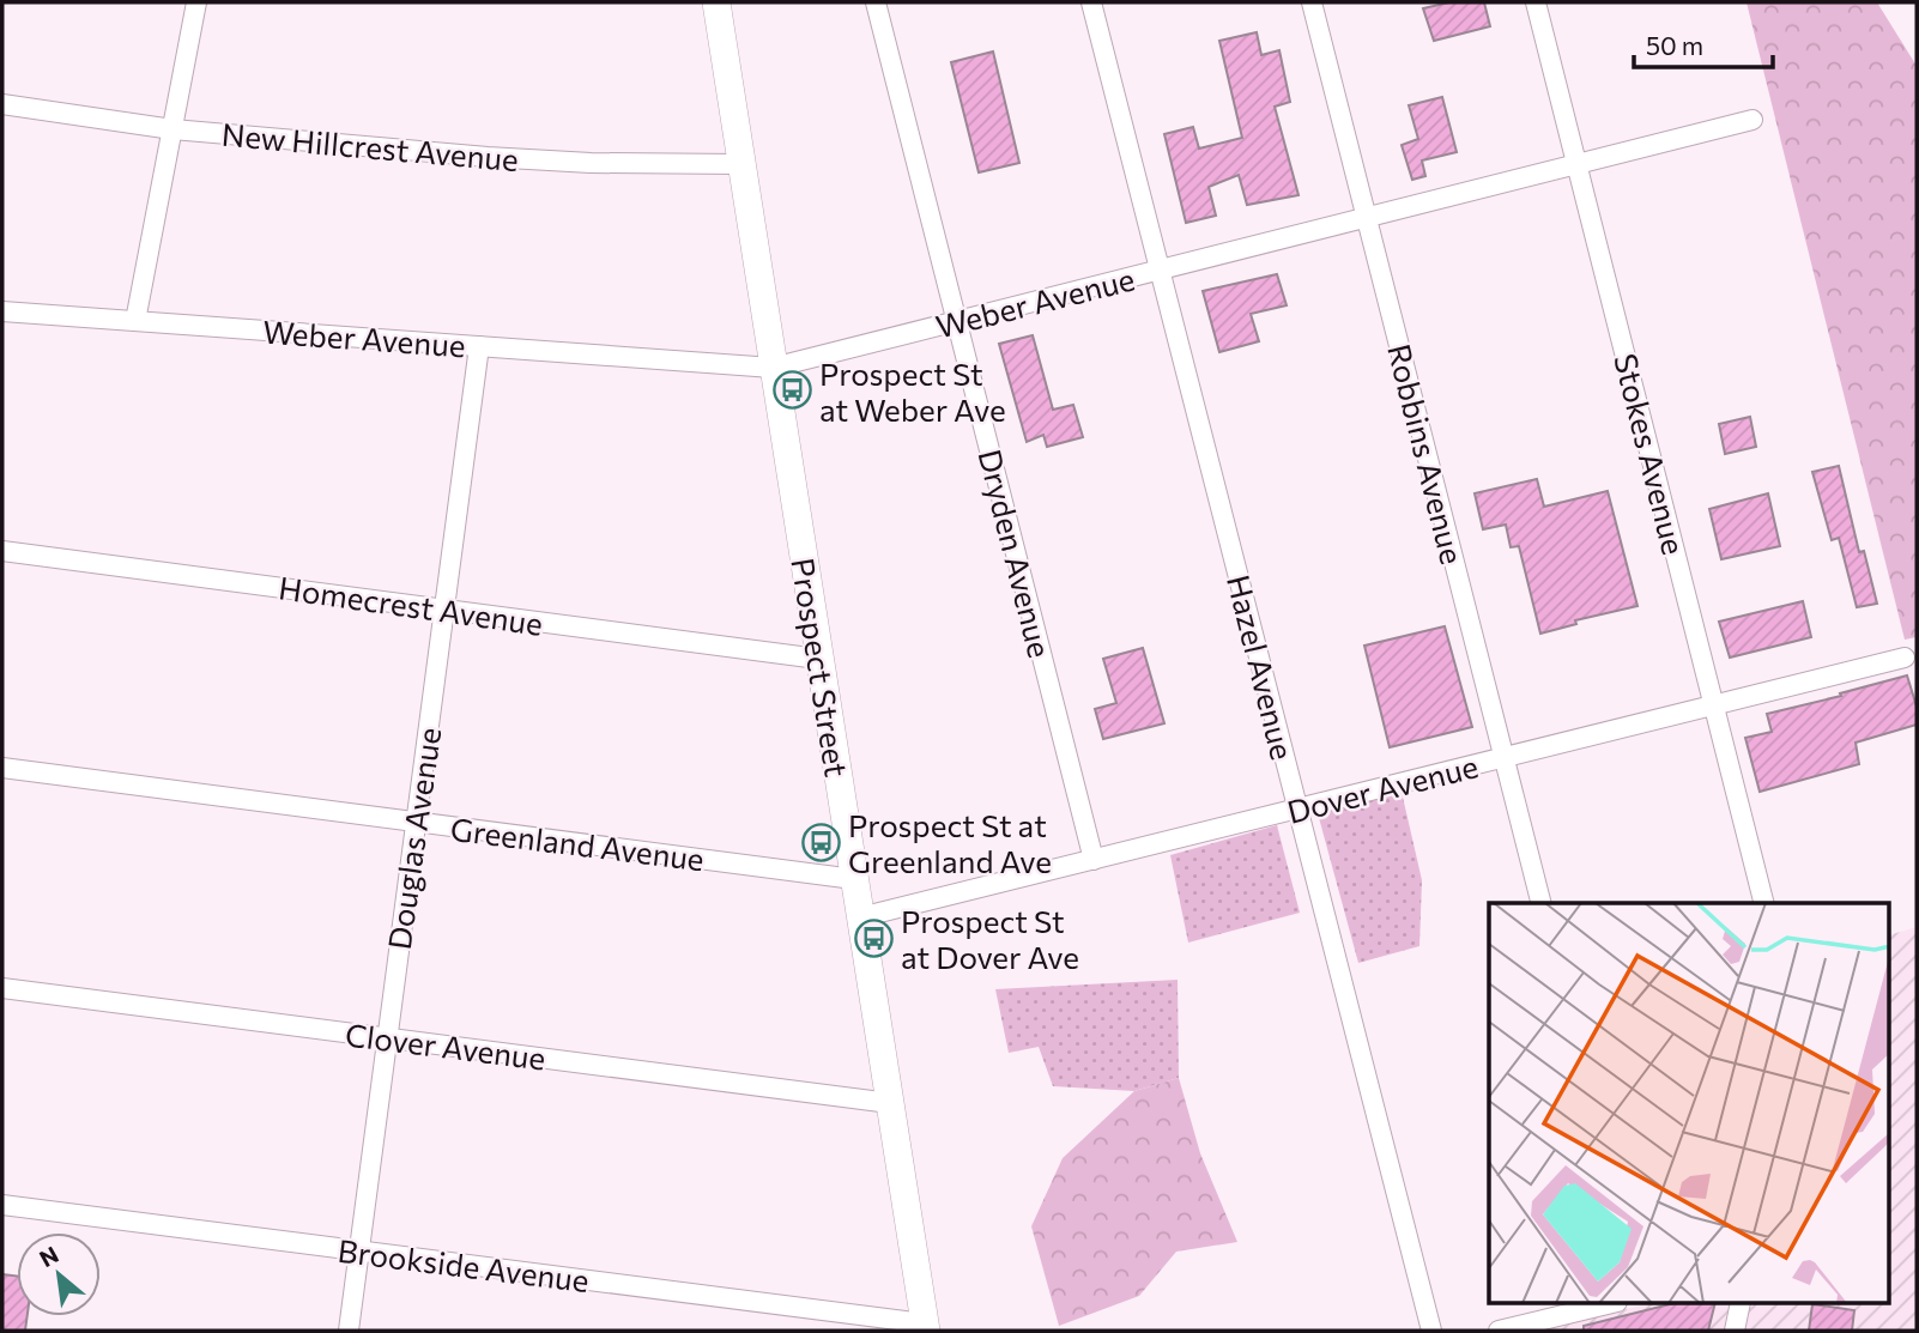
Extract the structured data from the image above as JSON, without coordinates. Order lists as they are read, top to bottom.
{
  "streets": {
    "street": [
      "New Hillcrest Avenue",
      "Weber Avenue",
      "Robbins Avenue",
      "Stokes Avenue",
      "Dryden Avenue",
      "Homecrest Avenue",
      "Prospect Street",
      "Hazel Avenue",
      "Dover Avenue",
      "Douglas Avenue",
      "Greenland Avenue",
      "Clover Avenue",
      "Brookside Avenue"
    ]
  },
  "crossings": [
    ["New Hillcrest Avenue", "Prospect Street"],
    ["Weber Avenue", "Robbins Avenue"],
    ["Weber Avenue", "Stokes Avenue"],
    ["Weber Avenue", "Dryden Avenue"],
    ["Weber Avenue", "Prospect Street"],
    ["Weber Avenue", "Hazel Avenue"],
    ["Weber Avenue", "Douglas Avenue"],
    ["Robbins Avenue", "Dover Avenue"],
    ["Stokes Avenue", "Dover Avenue"],
    ["Dryden Avenue", "Dover Avenue"],
    ["Homecrest Avenue", "Prospect Street"],
    ["Homecrest Avenue", "Douglas Avenue"],
    ["Prospect Street", "Dover Avenue"],
    ["Prospect Street", "Greenland Avenue"],
    ["Prospect Street", "Clover Avenue"],
    ["Prospect Street", "Brookside Avenue"],
    ["Hazel Avenue", "Dover Avenue"],
    ["Douglas Avenue", "Greenland Avenue"],
    ["Douglas Avenue", "Clover Avenue"],
    ["Douglas Avenue", "Brookside Avenue"]
  ],
  "places": {
    "bus stop": ["Prospect St at Weber Ave", "Prospect St at Greenland Ave", "Prospect St at Dover Ave"]
  },
  "scale_bar": "50 m",
  "north": "top left"
}
